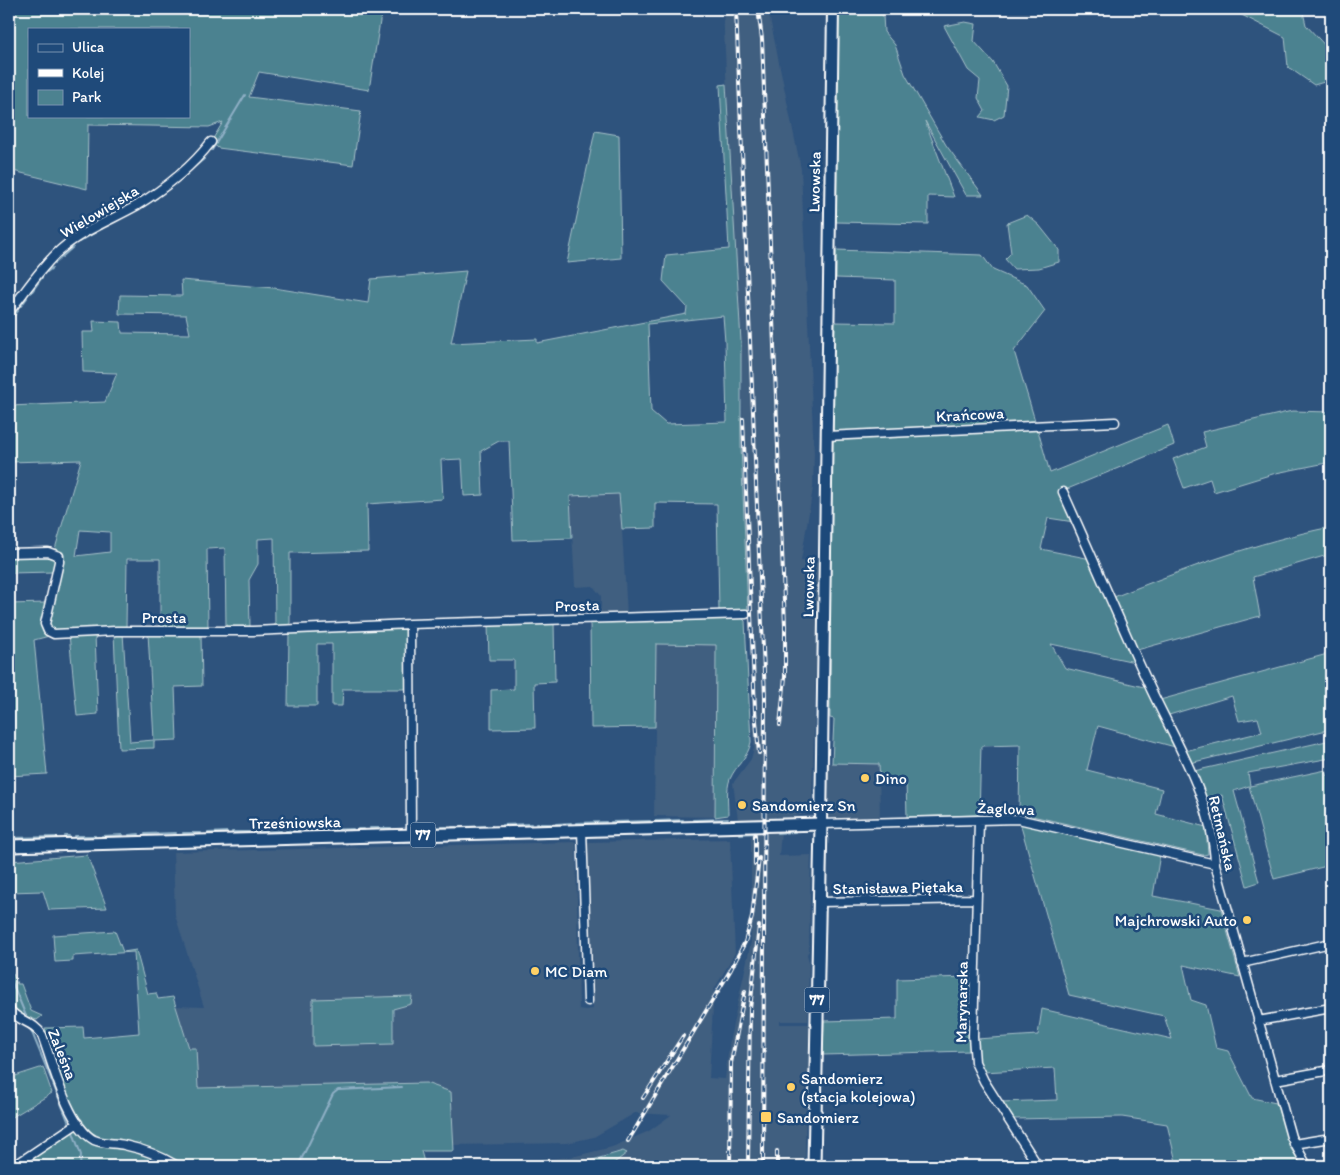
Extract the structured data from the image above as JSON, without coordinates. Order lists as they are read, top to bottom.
{
  "streets": {
    "main road": ["Lwowska", "Trześniowska", "77"],
    "street": [
      "Wielowiejska",
      "Krańcowa",
      "Prosta",
      "Żaglowa",
      "Retmańska",
      "Stanisława Piętaka",
      "Marynarska",
      "Zaleśna"
    ]
  },
  "crossings": [
    ["Lwowska", "Krańcowa"],
    ["Lwowska", "Żaglowa"],
    ["Lwowska", "Trześniowska"],
    ["Lwowska", "Stanisława Piętaka"],
    ["Żaglowa", "Trześniowska"],
    ["Żaglowa", "Retmańska"],
    ["Żaglowa", "Marynarska"],
    ["Stanisława Piętaka", "Marynarska"]
  ],
  "places": {
    "other": [
      "Dino",
      "Sandomierz Sn",
      "Majchrowski Auto",
      "MC Diam",
      "Sandomierz (stacja kolejowa)"
    ],
    "transit": ["Sandomierz"]
  },
  "legend": ["Ulica", "Kolej", "Park"]
}
